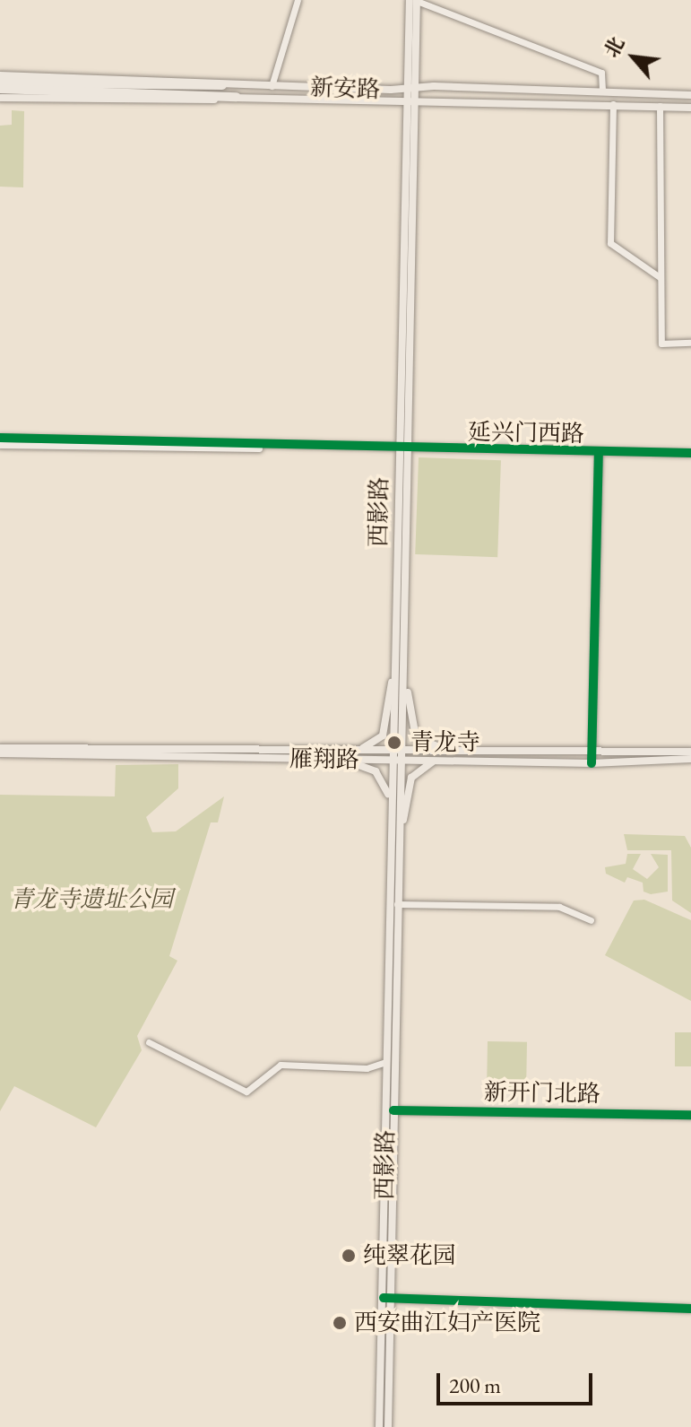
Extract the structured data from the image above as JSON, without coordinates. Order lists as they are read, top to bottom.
{
  "streets": {
    "main road": ["新安路", "西影路", "雁翔路"],
    "street": ["延兴门西路", "新开门北路"]
  },
  "crossings": [
    ["新安路", "西影路"],
    ["延兴门西路", "西影路"],
    ["西影路", "雁翔路"],
    ["西影路", "新开门北路"]
  ],
  "parks": ["青龙寺遗址公园"],
  "places": ["青龙寺", "纯翠花园", "西安曲江妇产医院"],
  "scale_bar": "200 m",
  "north": "top left"
}
